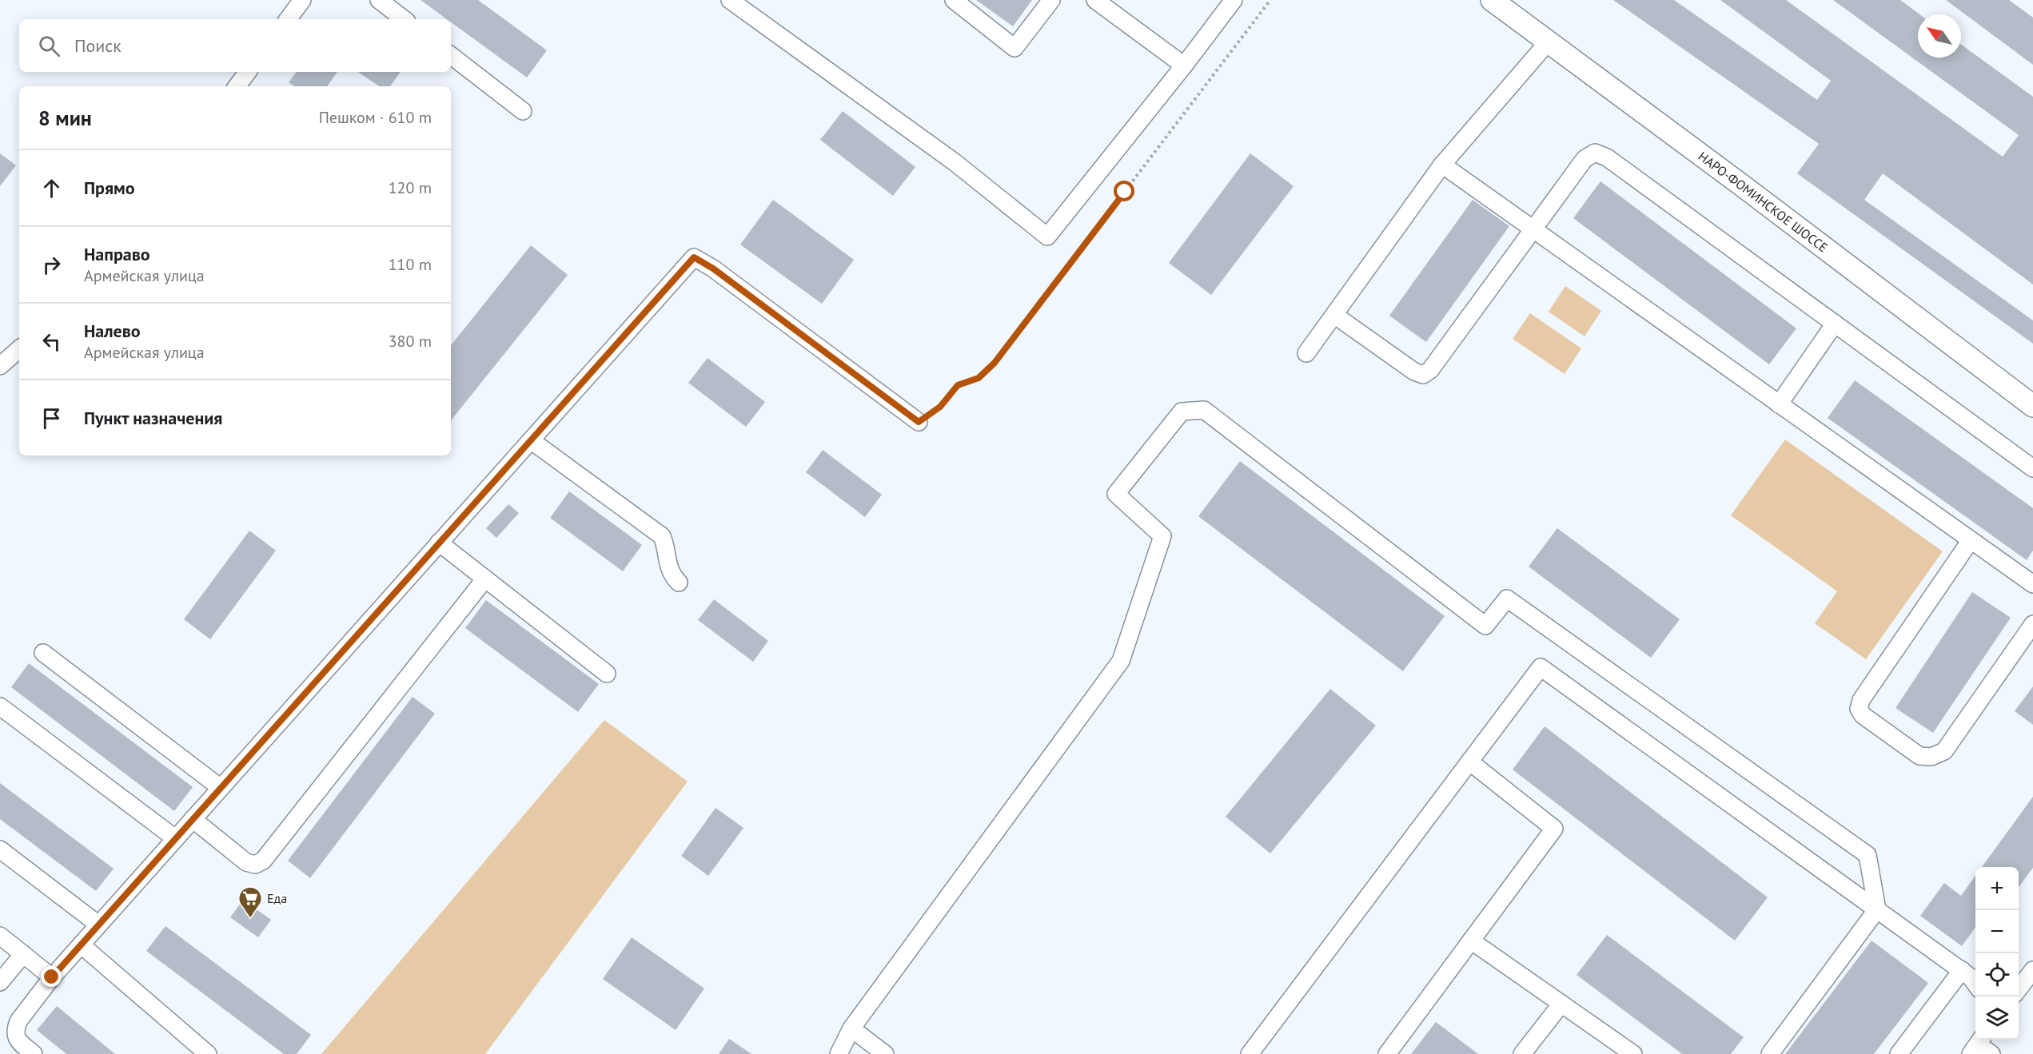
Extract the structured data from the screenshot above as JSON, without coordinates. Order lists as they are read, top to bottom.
{
  "streets": {
    "main road": ["НАРО-ФОМИНСКОЕ ШОССЕ"]
  },
  "places": {
    "supermarket": ["Еда"]
  },
  "north": "top left",
  "page": {
    "search": "Поиск",
    "heading": ["8 мин", "Пешком · 610 m"],
    "list": [
      ["Прямо", "120 m"],
      ["Направо", "Армейская улица", "110 m"],
      ["Налево", "Армейская улица", "380 m"],
      "Пункт назначения"
    ],
    "map_buttons": ["+", "−"]
  }
}
